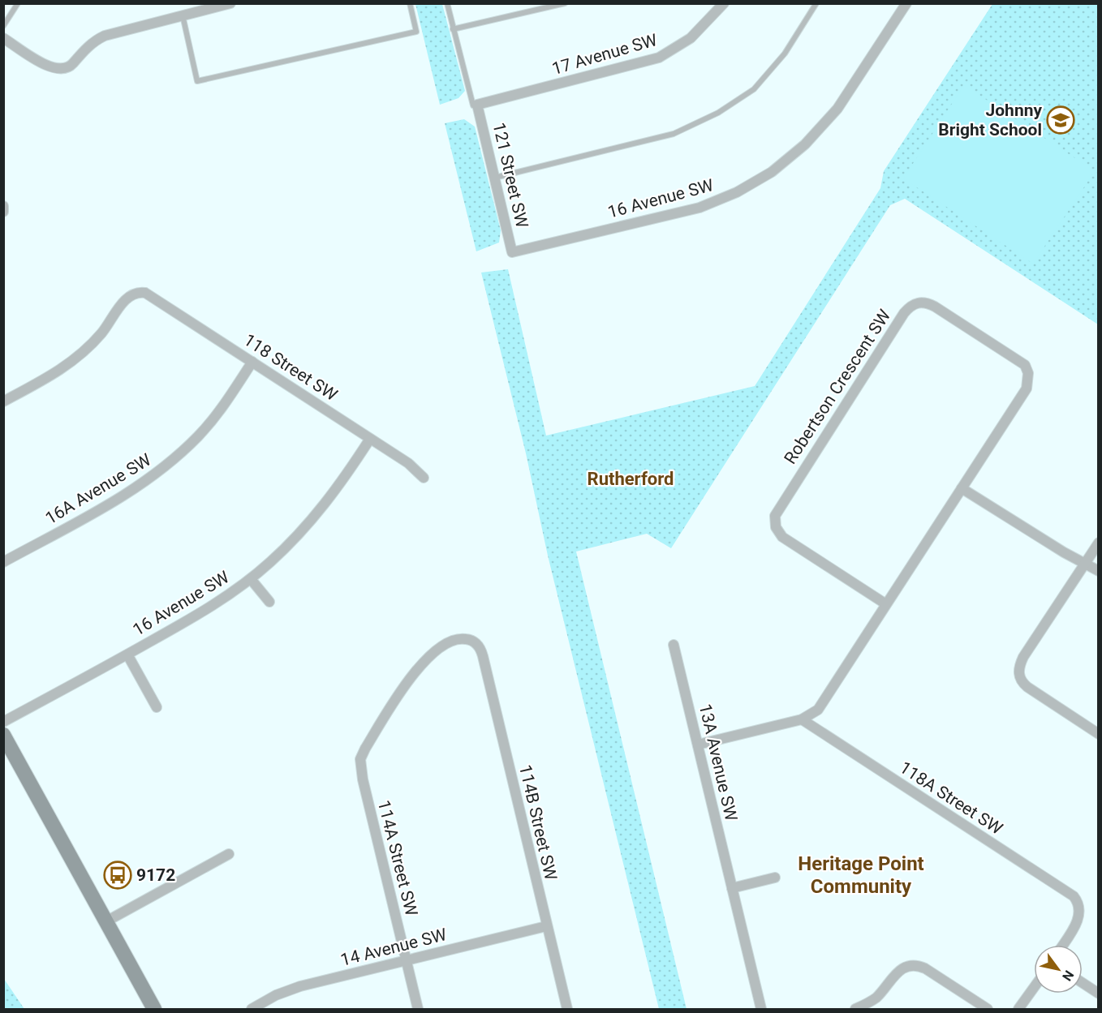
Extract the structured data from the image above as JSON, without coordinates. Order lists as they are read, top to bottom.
{
  "streets": {
    "street": [
      "17 Avenue SW",
      "121 Street SW",
      "16 Avenue SW",
      "118 Street SW",
      "Robertson Crescent SW",
      "16A Avenue SW",
      "13A Avenue SW",
      "118A Street SW",
      "114B Street SW",
      "114A Street SW",
      "14 Avenue SW"
    ]
  },
  "crossings": [
    ["17 Avenue SW", "121 Street SW"],
    ["121 Street SW", "16 Avenue SW"],
    ["16 Avenue SW", "118 Street SW"],
    ["118 Street SW", "16A Avenue SW"],
    ["Robertson Crescent SW", "13A Avenue SW"],
    ["Robertson Crescent SW", "118A Street SW"],
    ["114B Street SW", "114A Street SW"],
    ["114B Street SW", "14 Avenue SW"],
    ["114A Street SW", "14 Avenue SW"]
  ],
  "districts": ["Rutherford", "Heritage Point Community"],
  "places": {
    "school or university": ["Johnny Bright School"],
    "bus stop": ["9172"]
  },
  "north": "bottom right"
}
